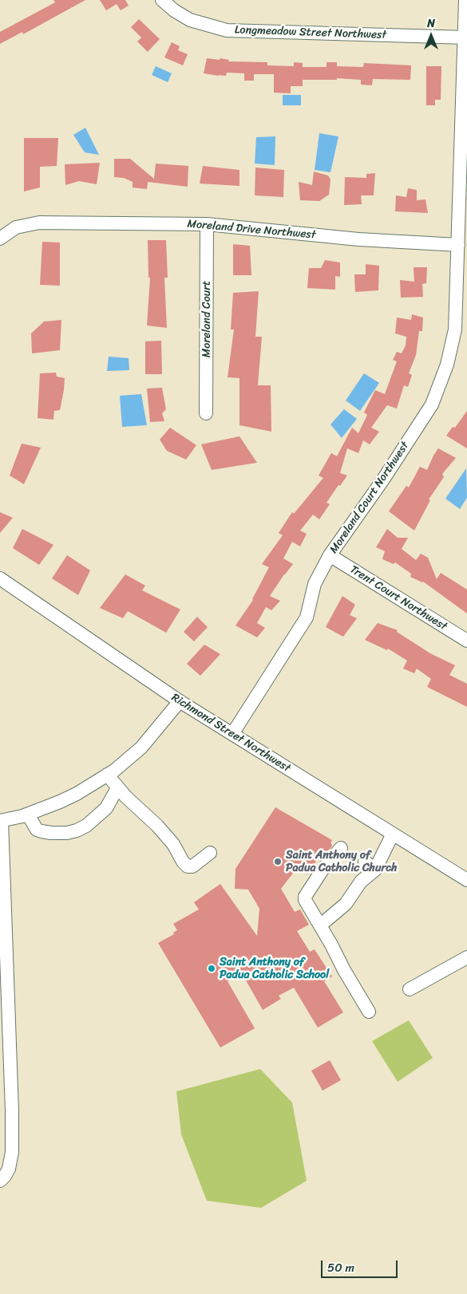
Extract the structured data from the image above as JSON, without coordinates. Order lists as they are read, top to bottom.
{
  "streets": {
    "street": [
      "Longmeadow Street Northwest",
      "Moreland Drive Northwest",
      "Moreland Court",
      "Moreland Court Northwest",
      "Trent Court Northwest",
      "Richmond Street Northwest"
    ]
  },
  "crossings": [
    ["Longmeadow Street Northwest", "Moreland Court Northwest"],
    ["Moreland Drive Northwest", "Moreland Court"],
    ["Moreland Drive Northwest", "Moreland Court Northwest"],
    ["Moreland Court Northwest", "Trent Court Northwest"],
    ["Moreland Court Northwest", "Richmond Street Northwest"]
  ],
  "places": ["Saint Anthony of Padua Catholic Church", "Saint Anthony of Padua Catholic School"],
  "scale_bar": "50 m",
  "north": "top"
}
